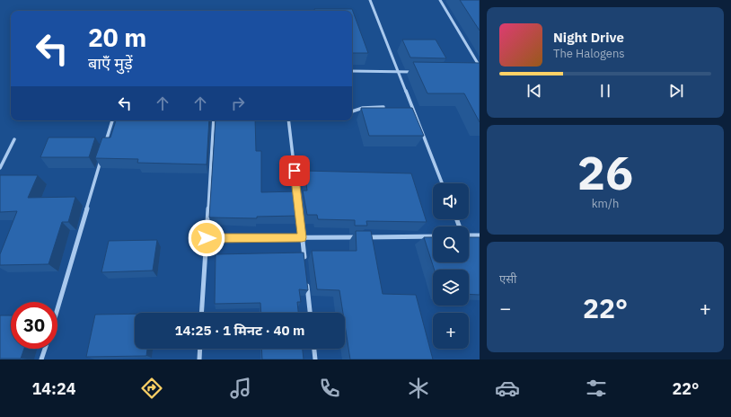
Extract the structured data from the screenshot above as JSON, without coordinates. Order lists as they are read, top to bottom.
{
  "page": {
    "turn": ["20 m", "बाएँ मुड़ें"],
    "song": ["Night Drive", "The Halogens"],
    "tile": [
      ["26", "km/h"],
      "एसी"
    ],
    "map_buttons": "+",
    "heat": ["−", "22°", "+"],
    "limit": "30",
    "trip": "14:25 · 1 मिनट · 40 m",
    "tabs": ["14:24", "22°"]
  }
}
